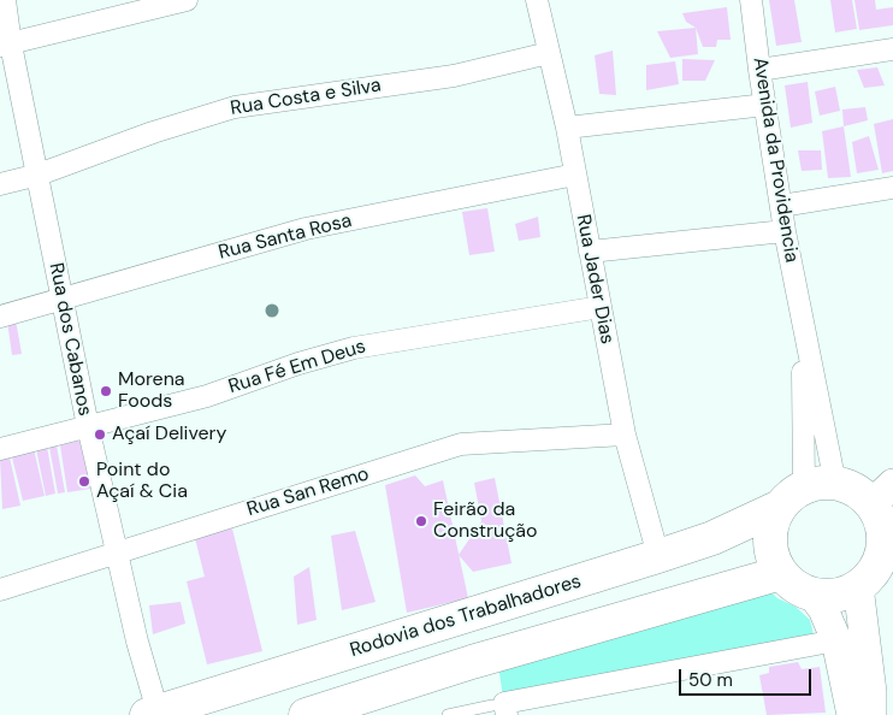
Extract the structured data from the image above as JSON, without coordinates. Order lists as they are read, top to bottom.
{
  "streets": {
    "main road": ["Rodovia dos Trabalhadores"],
    "street": [
      "Rua Costa e Silva",
      "Avenida da Providencia",
      "Rua Santa Rosa",
      "Rua Jader Dias",
      "Rua dos Cabanos",
      "Rua Fé Em Deus",
      "Rua San Remo"
    ]
  },
  "crossings": [
    ["Rua Costa e Silva", "Rua Jader Dias"],
    ["Rua Costa e Silva", "Rua dos Cabanos"],
    ["Rua Santa Rosa", "Rua Jader Dias"],
    ["Rua Santa Rosa", "Rua dos Cabanos"],
    ["Rua Jader Dias", "Rua Fé Em Deus"],
    ["Rua Jader Dias", "Rua San Remo"],
    ["Rua Jader Dias", "Rodovia dos Trabalhadores"],
    ["Rua dos Cabanos", "Rua Fé Em Deus"],
    ["Rua dos Cabanos", "Rua San Remo"],
    ["Rua dos Cabanos", "Rodovia dos Trabalhadores"]
  ],
  "places": [
    "Morena Foods",
    "Açaí Delivery",
    "Point do Açaí & Cia",
    "Feirão da Construção"
  ],
  "scale_bar": "50 m"
}
